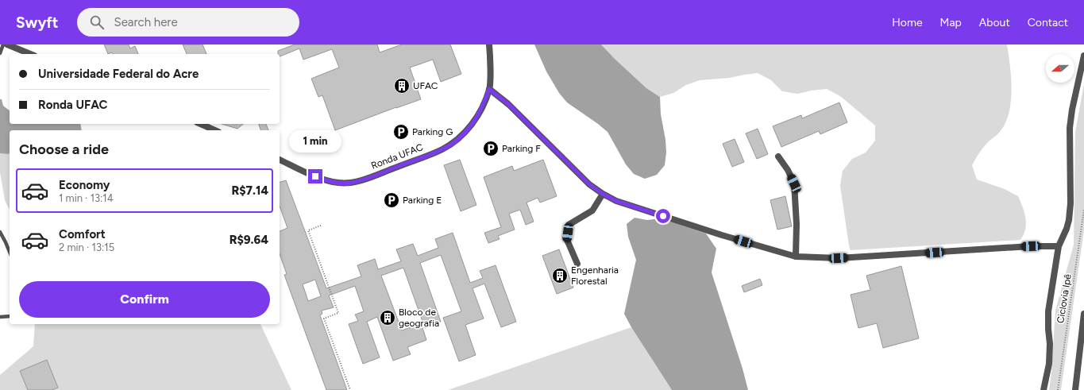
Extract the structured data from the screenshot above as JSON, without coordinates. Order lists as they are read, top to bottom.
{
  "streets": {
    "street": ["Ronda UFAC"],
    "path": ["Ciclovia Ipê"]
  },
  "places": {
    "building": ["UFAC", "Engenharia Florestal", "Bloco de geografia"],
    "parking": ["Parking G", "Parking F", "Parking E"]
  },
  "north": "left",
  "page": {
    "header": "Swyft",
    "search": "Search here",
    "nav": [
      "Home",
      "Map",
      "About",
      "Contact"
    ],
    "banner": ["Universidade Federal do Acre", "Ronda UFAC"],
    "bubble": "1 min",
    "heading": "Choose a ride",
    "list": [
      {
        "name": "Economy",
        "note": "1 min · 13:14",
        "value": "R$7.14"
      },
      {
        "name": "Comfort",
        "note": "2 min · 13:15",
        "value": "R$9.64"
      }
    ],
    "buttons": "Confirm"
  }
}
